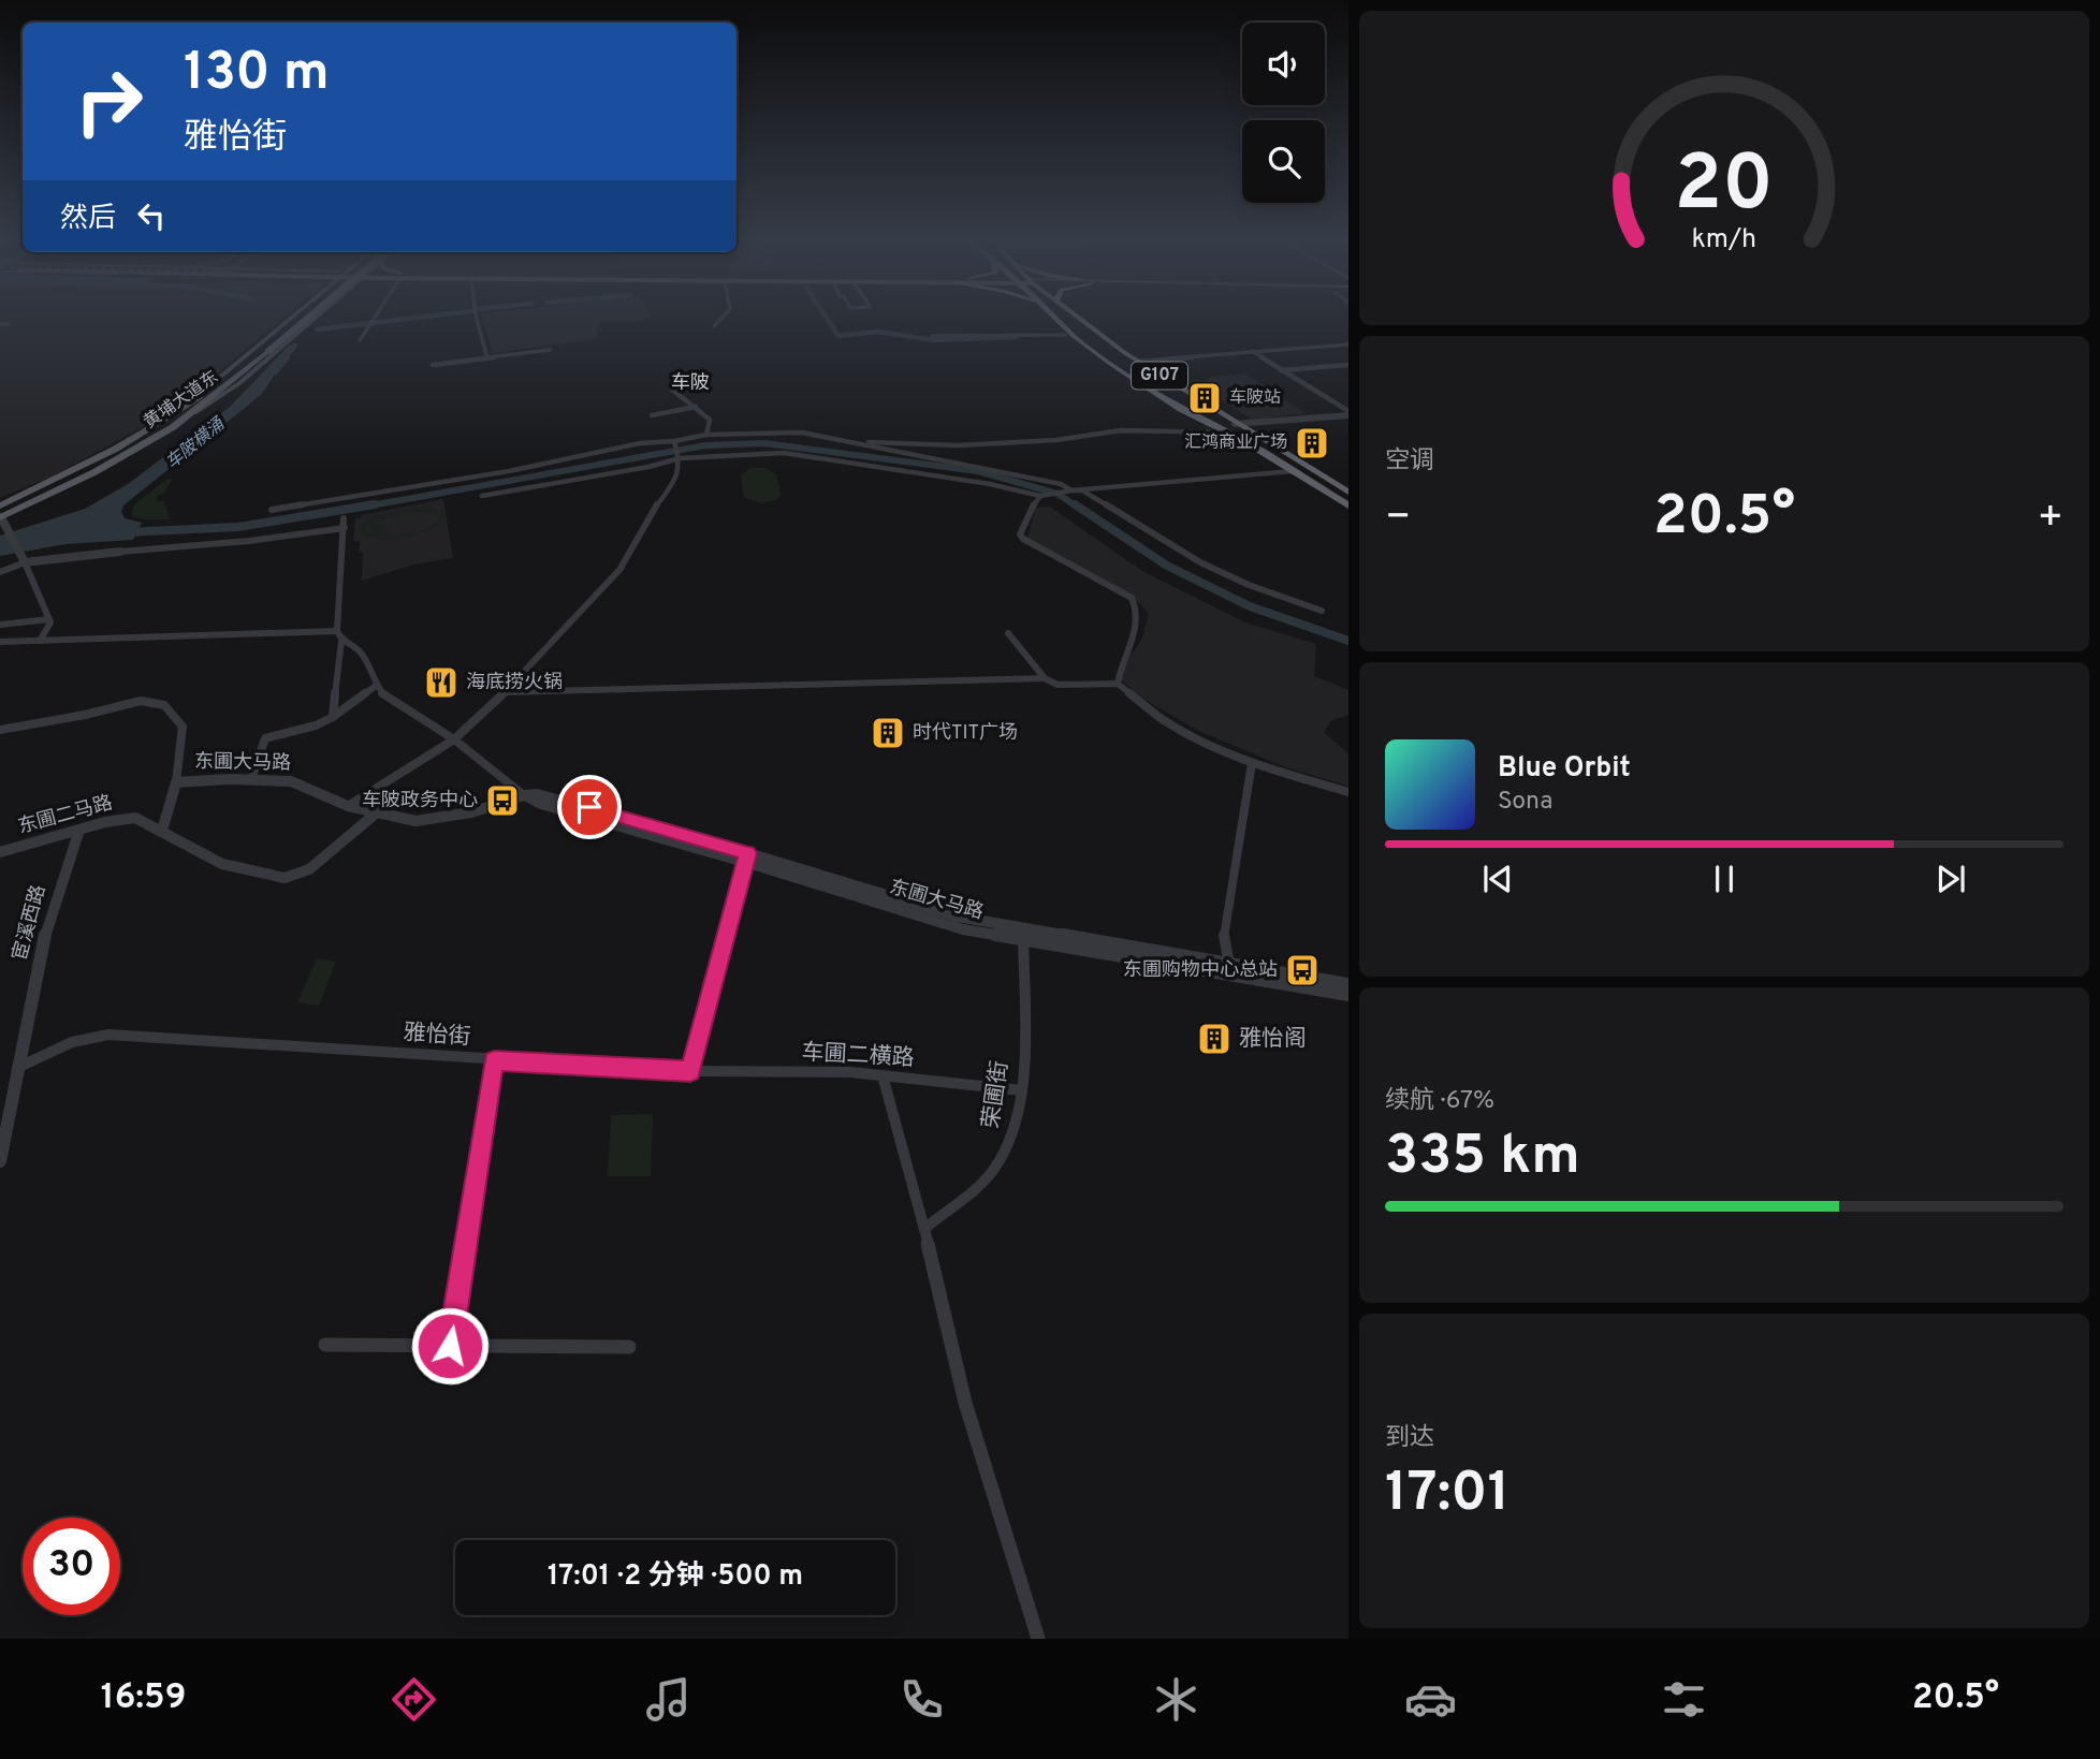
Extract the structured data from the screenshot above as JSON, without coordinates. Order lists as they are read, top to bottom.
{
  "streets": {
    "highway": ["G107"],
    "main road": ["黄埔大道东"],
    "street": [
      "东圃大马路",
      "东圃二马路",
      "宦溪西路",
      "雅怡街",
      "车圃二横路",
      "荣圃街"
    ]
  },
  "crossings": [
    ["东圃大马路", "东圃二马路"],
    ["东圃大马路", "荣圃街"],
    ["东圃二马路", "宦溪西路"],
    ["宦溪西路", "雅怡街"],
    ["雅怡街", "车圃二横路"],
    ["车圃二横路", "荣圃街"]
  ],
  "districts": ["车陂"],
  "water": ["车陂横涌"],
  "places": {
    "building": [
      "车陂站",
      "汇鸿商业广场",
      "时代TIT广场",
      "雅怡阁"
    ],
    "restaurant": ["海底捞火锅"],
    "bus stop": ["车陂政务中心", "东圃购物中心总站"]
  },
  "page": {
    "turn": ["130 m", "雅怡街"],
    "then": "然后",
    "tile": [
      "空调",
      ["续航 · 67%", "335 km"],
      ["到达", "17:01"]
    ],
    "heat": ["−", "20.5°", "+"],
    "song": ["Blue Orbit", "Sona"],
    "limit": "30",
    "trip": "17:01 · 2 分钟 · 500 m",
    "tabs": ["16:59", "20.5°"],
    "gauge": ["20", "km/h"]
  }
}
